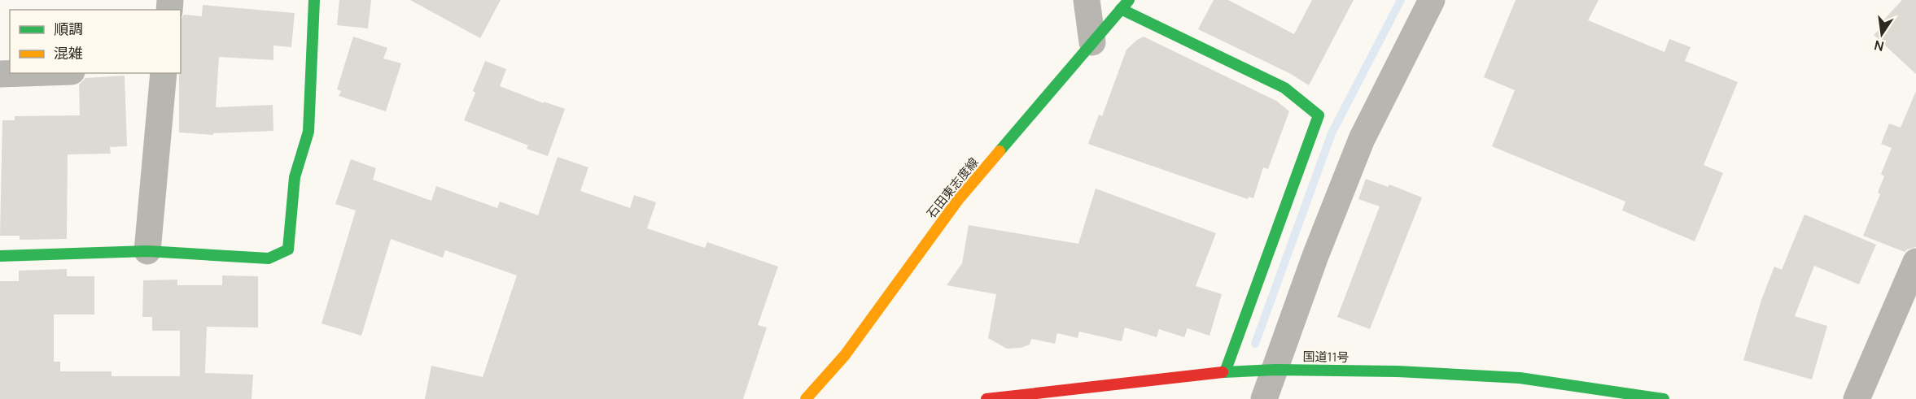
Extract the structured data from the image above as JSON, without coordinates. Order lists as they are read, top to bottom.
{
  "streets": {
    "main road": ["石田東志度線", "国道11号"]
  },
  "legend": ["順調", "混雑"],
  "north": "bottom"
}
